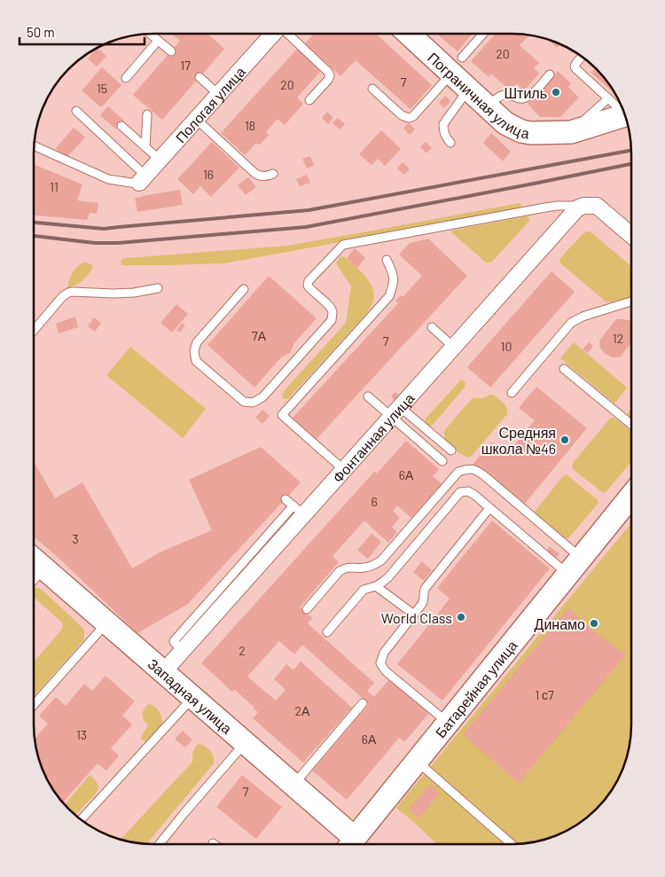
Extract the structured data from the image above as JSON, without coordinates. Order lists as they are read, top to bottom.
{
  "streets": {
    "main road": ["Пограничная улица", "Батарейная улица", "Западная улица"],
    "street": ["Пологая улица", "Фонтанная улица"]
  },
  "crossings": [
    ["Фонтанная улица", "Западная улица"],
    ["Батарейная улица", "Западная улица"]
  ],
  "places": [
    "Штиль",
    "Средняя школа №46",
    "World Class",
    "Динамо"
  ],
  "house_numbers": [
    "20",
    "17",
    "7",
    "20",
    "15",
    "18",
    "16",
    "11",
    "7А",
    "12",
    "7",
    "10",
    "6А",
    "6",
    "3",
    "2",
    "1 с7",
    "2А",
    "13",
    "6А",
    "7"
  ],
  "scale_bar": "50 m"
}
